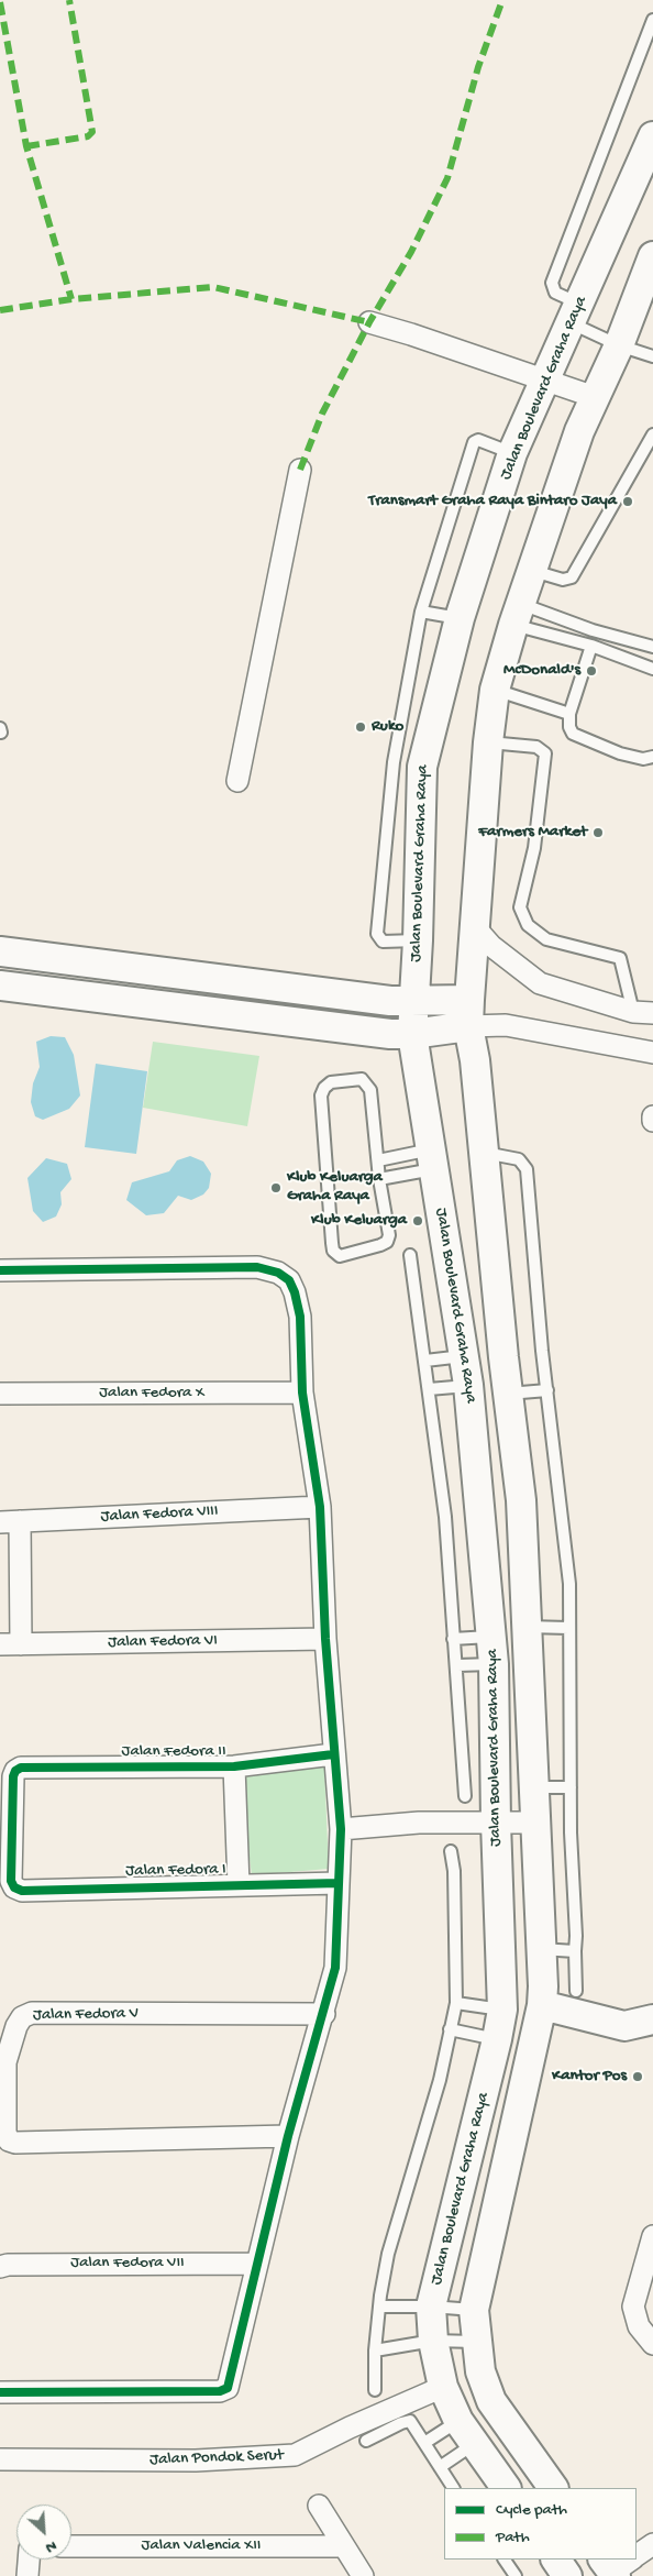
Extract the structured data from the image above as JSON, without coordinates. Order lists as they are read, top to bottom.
{
  "streets": {
    "main road": ["Jalan Boulevard Graha Raya", "Jalan Pondok Serut"],
    "street": [
      "Jalan Fedora X",
      "Jalan Fedora VIII",
      "Jalan Fedora VI",
      "Jalan Fedora II",
      "Jalan Fedora I",
      "Jalan Fedora V",
      "Jalan Fedora VII",
      "Jalan Valencia XII"
    ]
  },
  "crossings": [
    ["Jalan Boulevard Graha Raya", "Jalan Pondok Serut"],
    ["Jalan Fedora II", "Jalan Fedora I"]
  ],
  "places": [
    "Transmart Graha Raya Bintaro Jaya",
    "McDonald's",
    "Ruko",
    "Farmers Market",
    "Klub Keluarga Graha Raya",
    "Klub Keluarga",
    "Kantor Pos"
  ],
  "legend": ["Cycle path", "Path"],
  "north": "bottom right"
}
